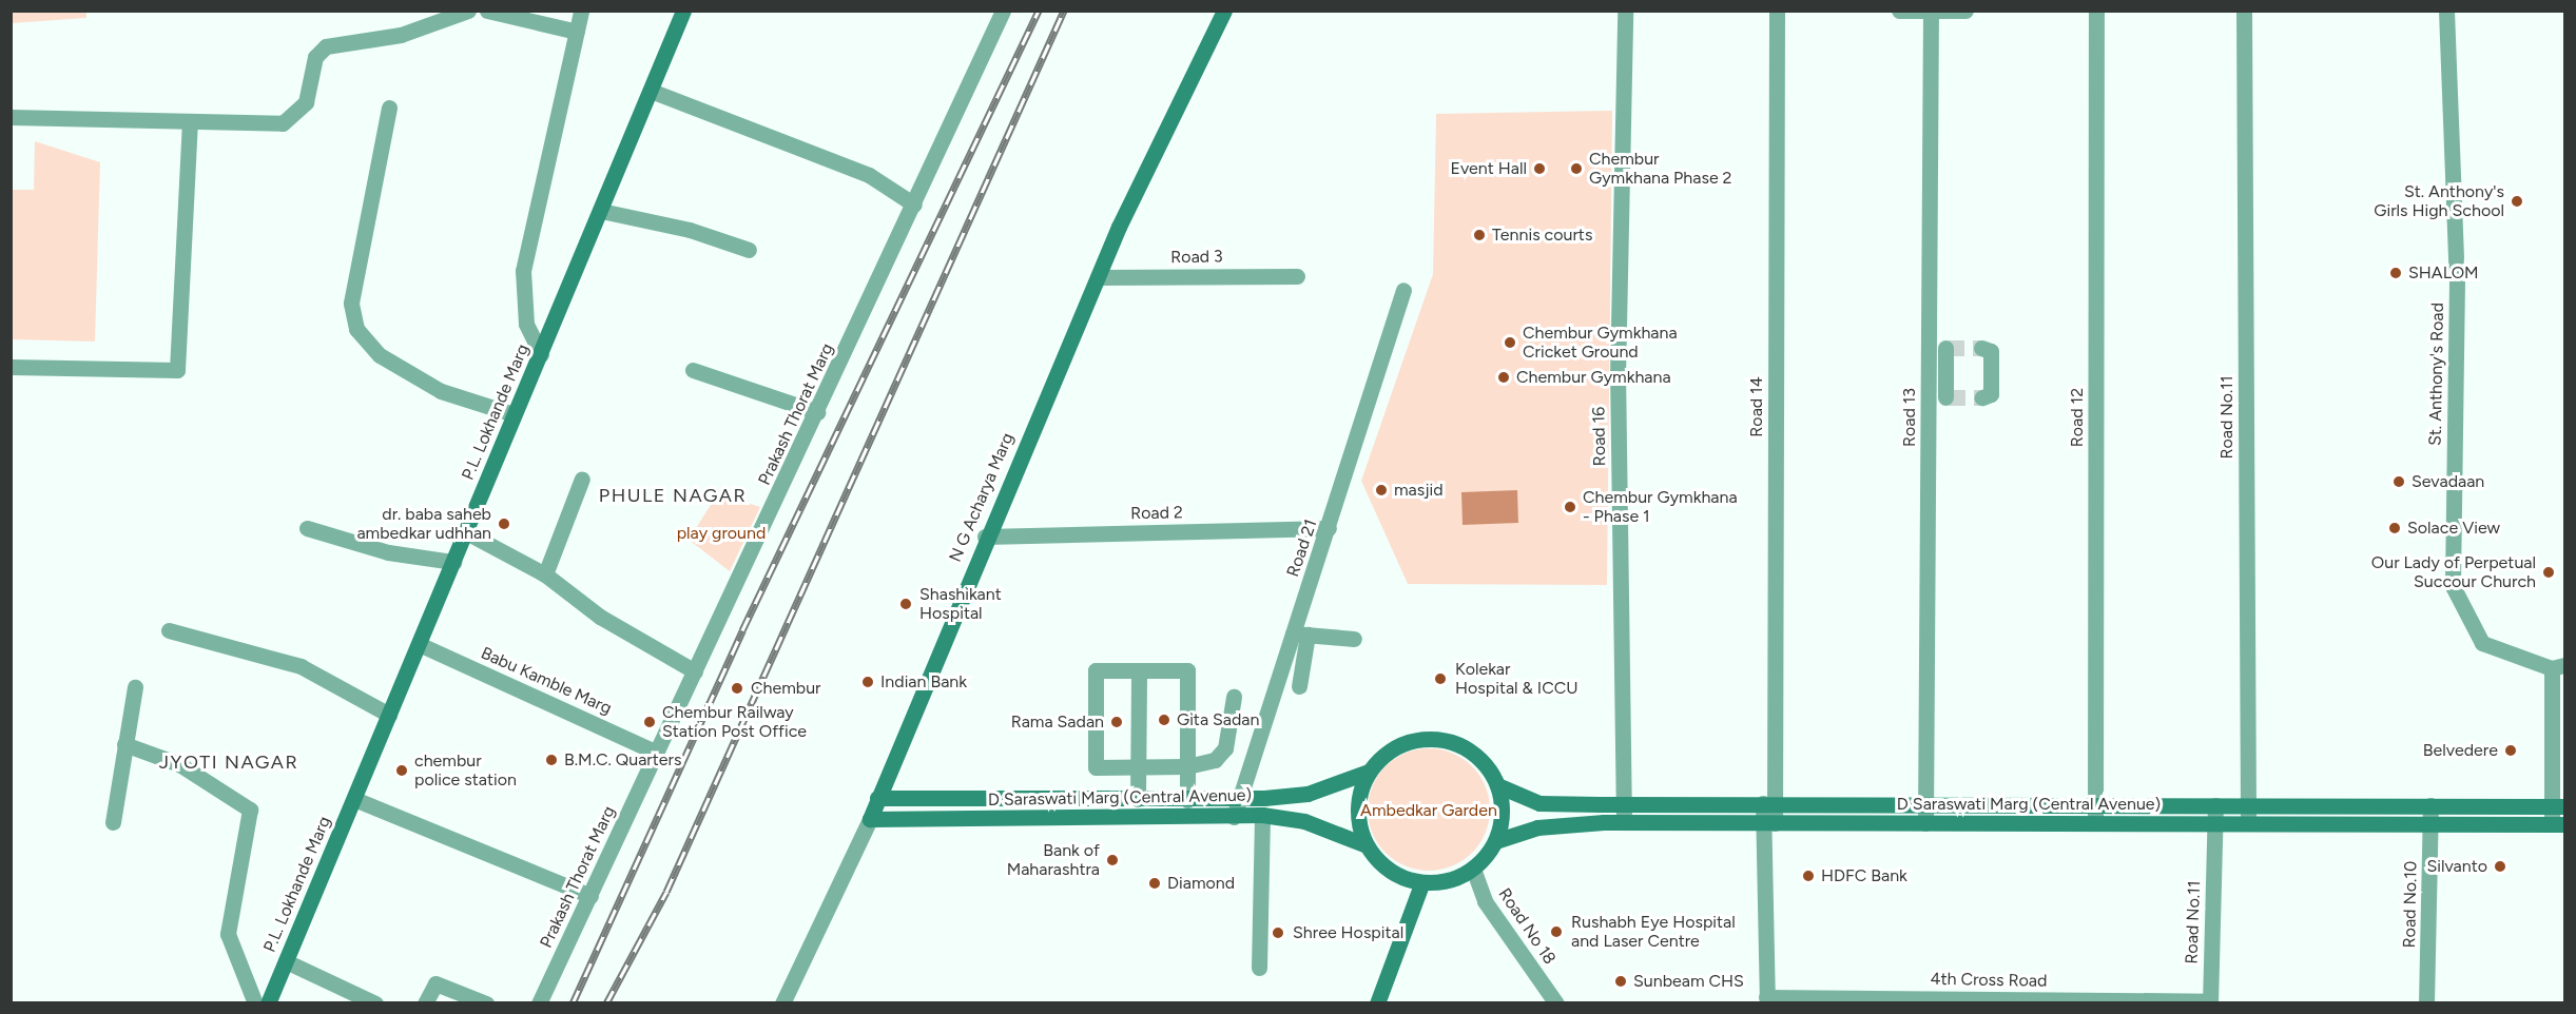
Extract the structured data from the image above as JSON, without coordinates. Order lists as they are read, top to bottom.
{
  "streets": {
    "main road": ["P.L. Lokhande Marg", "N G Acharya Marg", "D Saraswati Marg (Central Avenue)"],
    "street": [
      "Road 3",
      "St. Anthony's Road",
      "Road 14",
      "Prakash Thorat Marg",
      "Road 13",
      "Road 12",
      "Road No.11",
      "Road 16",
      "Road 2",
      "Road 21",
      "Babu Kamble Marg",
      "Road No.10",
      "Road No 18",
      "4th Cross Road"
    ]
  },
  "crossings": [
    ["Road 3", "N G Acharya Marg"],
    ["Road 14", "D Saraswati Marg (Central Avenue)"],
    ["Road 14", "4th Cross Road"],
    ["P.L. Lokhande Marg", "Babu Kamble Marg"],
    ["Prakash Thorat Marg", "Babu Kamble Marg"],
    ["Road 13", "D Saraswati Marg (Central Avenue)"],
    ["Road 12", "D Saraswati Marg (Central Avenue)"],
    ["Road No.11", "D Saraswati Marg (Central Avenue)"],
    ["Road No.11", "4th Cross Road"],
    ["Road 16", "D Saraswati Marg (Central Avenue)"],
    ["N G Acharya Marg", "Road 2"],
    ["N G Acharya Marg", "D Saraswati Marg (Central Avenue)"],
    ["Road 2", "Road 21"],
    ["Road 21", "D Saraswati Marg (Central Avenue)"],
    ["D Saraswati Marg (Central Avenue)", "Road No.10"],
    ["D Saraswati Marg (Central Avenue)", "Road No 18"]
  ],
  "districts": ["PHULE NAGAR", "JYOTI NAGAR"],
  "parks": ["play ground", "Ambedkar Garden"],
  "places": [
    "Event Hall",
    "Chembur Gymkhana Phase 2",
    "St. Anthony's Girls High School",
    "Tennis courts",
    "SHALOM",
    "Chembur Gymkhana Cricket Ground",
    "Chembur Gymkhana",
    "Sevadaan",
    "masjid",
    "Chembur Gymkhana - Phase 1",
    "dr. baba saheb ambedkar udhhan",
    "Solace View",
    "Our Lady of Perpetual Succour Church",
    "Shashikant Hospital",
    "Kolekar Hospital & ICCU",
    "Indian Bank",
    "Chembur",
    "Gita Sadan",
    "Chembur Railway Station Post Office",
    "Rama Sadan",
    "Belvedere",
    "B.M.C. Quarters",
    "chembur police station",
    "Bank of Maharashtra",
    "Silvanto",
    "HDFC Bank",
    "Diamond",
    "Rushabh Eye Hospital and Laser Centre",
    "Shree Hospital",
    "Sunbeam CHS"
  ]
}
